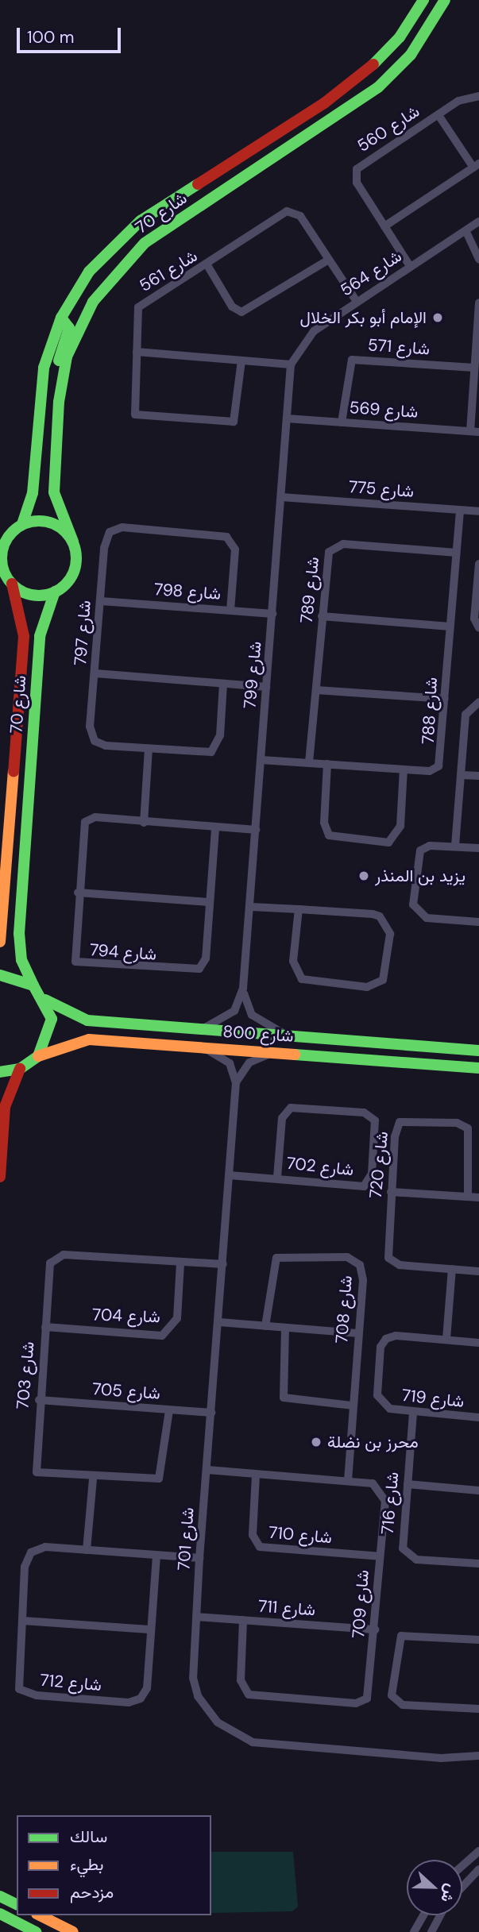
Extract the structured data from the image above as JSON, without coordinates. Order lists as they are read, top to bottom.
{
  "streets": {
    "main road": ["شارع 70", "شارع 800"],
    "street": [
      "شارع 560",
      "شارع 561",
      "شارع 564",
      "شارع 571",
      "شارع 569",
      "شارع 775",
      "شارع 789",
      "شارع 798",
      "شارع 797",
      "شارع 799",
      "شارع 788",
      "شارع 794",
      "شارع 720",
      "شارع 702",
      "شارع 708",
      "شارع 704",
      "شارع 703",
      "شارع 705",
      "شارع 719",
      "شارع 716",
      "شارع 710",
      "شارع 701",
      "شارع 709",
      "شارع 711",
      "شارع 712"
    ]
  },
  "crossings": [
    ["شارع 560", "شارع 564"],
    ["شارع 70", "شارع 800"],
    ["شارع 561", "شارع 564"],
    ["شارع 564", "شارع 799"],
    ["شارع 571", "شارع 569"],
    ["شارع 569", "شارع 799"],
    ["شارع 775", "شارع 799"],
    ["شارع 775", "شارع 788"],
    ["شارع 789", "شارع 788"],
    ["شارع 798", "شارع 797"],
    ["شارع 798", "شارع 799"],
    ["شارع 799", "شارع 788"],
    ["شارع 799", "شارع 794"],
    ["شارع 799", "شارع 800"],
    ["شارع 800", "شارع 701"],
    ["شارع 702", "شارع 701"],
    ["شارع 708", "شارع 709"],
    ["شارع 704", "شارع 703"],
    ["شارع 703", "شارع 705"],
    ["شارع 703", "شارع 701"],
    ["شارع 705", "شارع 701"],
    ["شارع 719", "شارع 716"],
    ["شارع 710", "شارع 709"],
    ["شارع 701", "شارع 709"],
    ["شارع 701", "شارع 711"],
    ["شارع 701", "شارع 712"],
    ["شارع 709", "شارع 711"]
  ],
  "places": ["الإمام أبو بكر الخلال", "يزيد بن المنذر", "محرز بن نضلة"],
  "legend": ["سالك", "بطيء", "مزدحم"],
  "scale_bar": "100 m",
  "north": "right"
}
